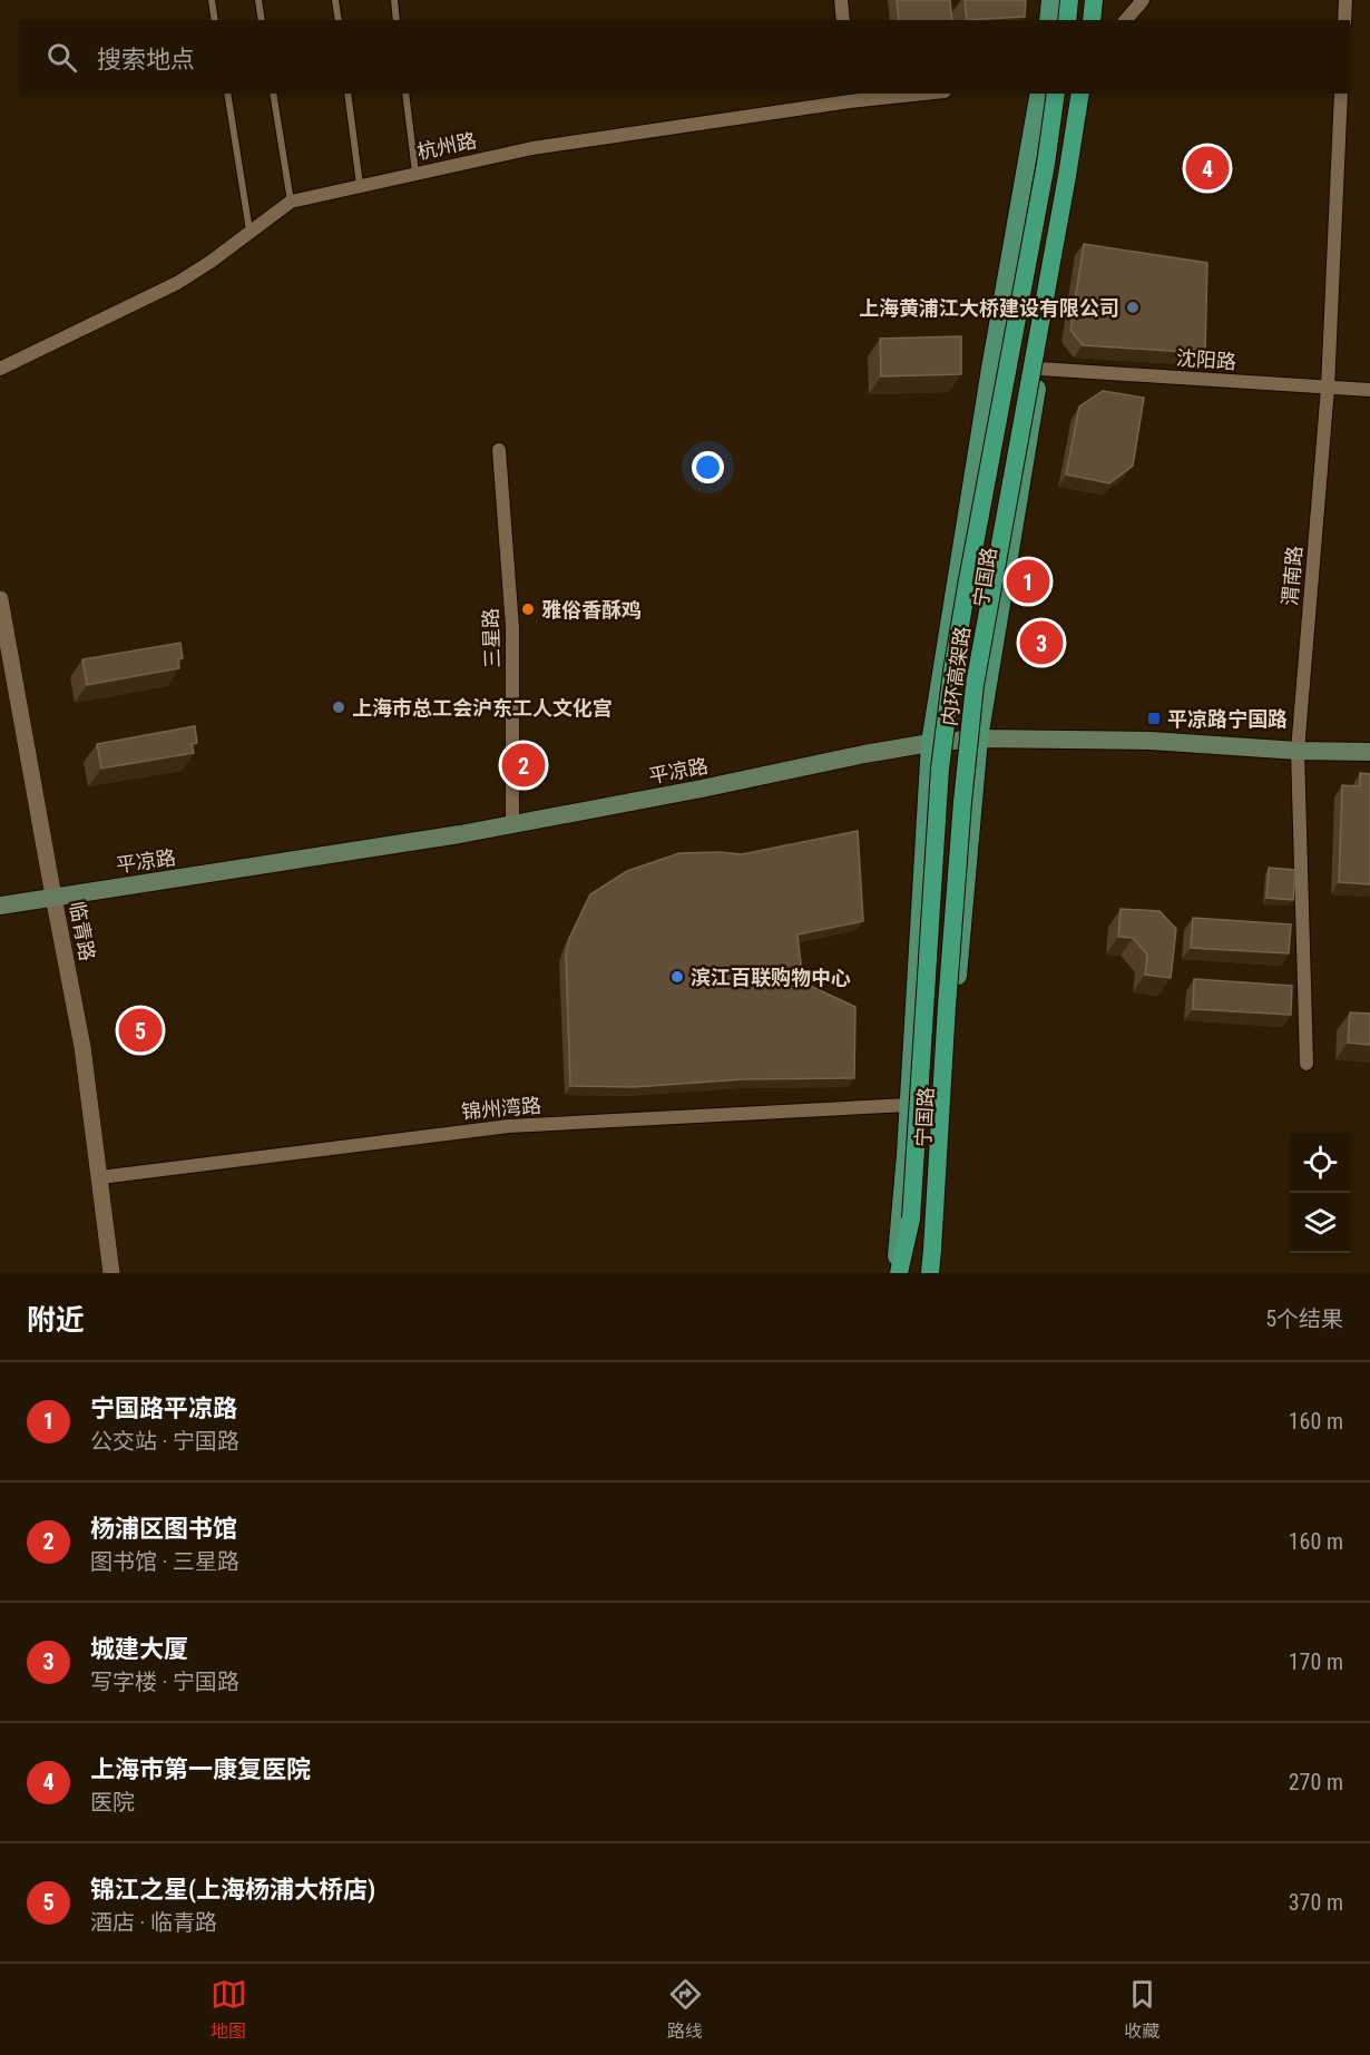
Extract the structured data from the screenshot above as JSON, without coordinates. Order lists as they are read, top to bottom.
{
  "streets": {
    "highway": ["内环高架路"],
    "main road": ["宁国路", "平凉路"],
    "street": [
      "杭州路",
      "沈阳路",
      "渭南路",
      "三星路",
      "临青路",
      "锦州湾路"
    ]
  },
  "crossings": [
    ["沈阳路", "渭南路"],
    ["沈阳路", "宁国路"],
    ["渭南路", "平凉路"],
    ["宁国路", "平凉路"],
    ["宁国路", "锦州湾路"],
    ["三星路", "平凉路"],
    ["平凉路", "临青路"],
    ["临青路", "锦州湾路"]
  ],
  "places": {
    "other": [
      "上海黄浦江大桥建设有限公司",
      "雅俗香酥鸡",
      "上海市总工会沪东工人文化宫",
      "滨江百联购物中心"
    ],
    "transit": ["平凉路宁国路"]
  },
  "page": {
    "search": "搜索地点",
    "pins": [
      "4",
      "1",
      "3",
      "2",
      "5"
    ],
    "heading": ["附近", "5个结果"],
    "list": [
      {
        "mark": "1",
        "name": "宁国路平凉路",
        "note": "公交站 · 宁国路",
        "value": "160 m"
      },
      {
        "mark": "2",
        "name": "杨浦区图书馆",
        "note": "图书馆 · 三星路",
        "value": "160 m"
      },
      {
        "mark": "3",
        "name": "城建大厦",
        "note": "写字楼 · 宁国路",
        "value": "170 m"
      },
      {
        "mark": "4",
        "name": "上海市第一康复医院",
        "note": "医院",
        "value": "270 m"
      },
      {
        "mark": "5",
        "name": "锦江之星(上海杨浦大桥店)",
        "note": "酒店 · 临青路",
        "value": "370 m"
      }
    ],
    "nav": ["地图", "路线", "收藏"]
  }
}
